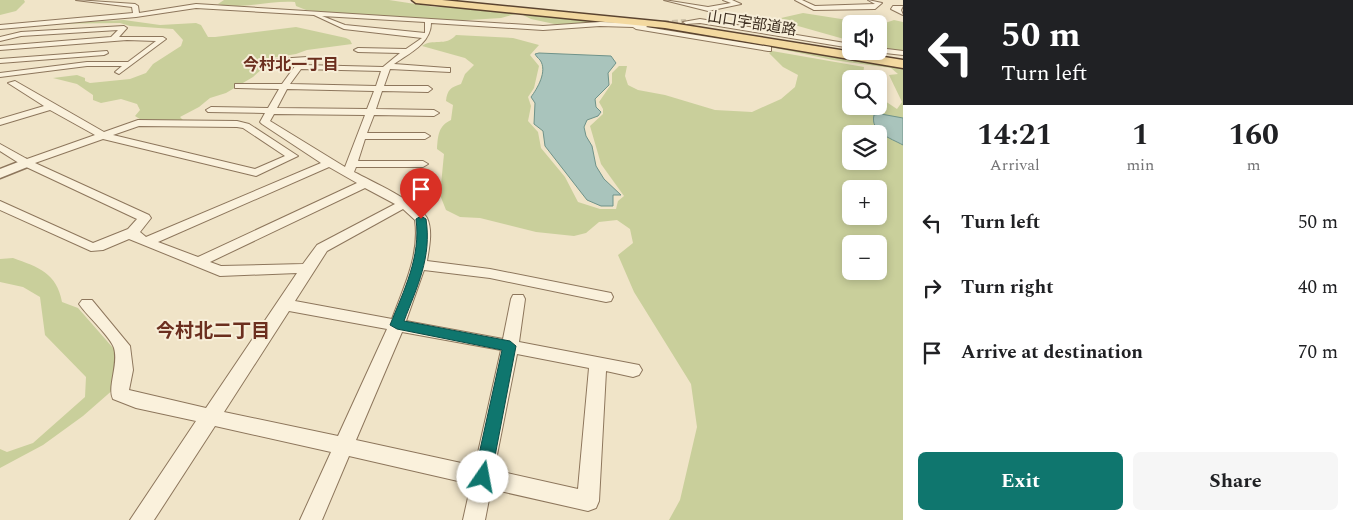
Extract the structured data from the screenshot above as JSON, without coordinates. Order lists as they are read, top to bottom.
{
  "streets": {
    "main road": ["山口宇部道路"]
  },
  "districts": ["今村北一丁目", "今村北二丁目"],
  "page": {
    "turn": ["50 m", "Turn left"],
    "map_buttons": ["+", "−"],
    "eta": [
      "14:21",
      "Arrival",
      "1",
      "min",
      "160",
      "m"
    ],
    "list": [
      {
        "name": "Turn left",
        "value": "50 m"
      },
      {
        "name": "Turn right",
        "value": "40 m"
      },
      {
        "name": "Arrive at destination",
        "value": "70 m"
      }
    ],
    "buttons": ["Exit", "Share"]
  }
}
